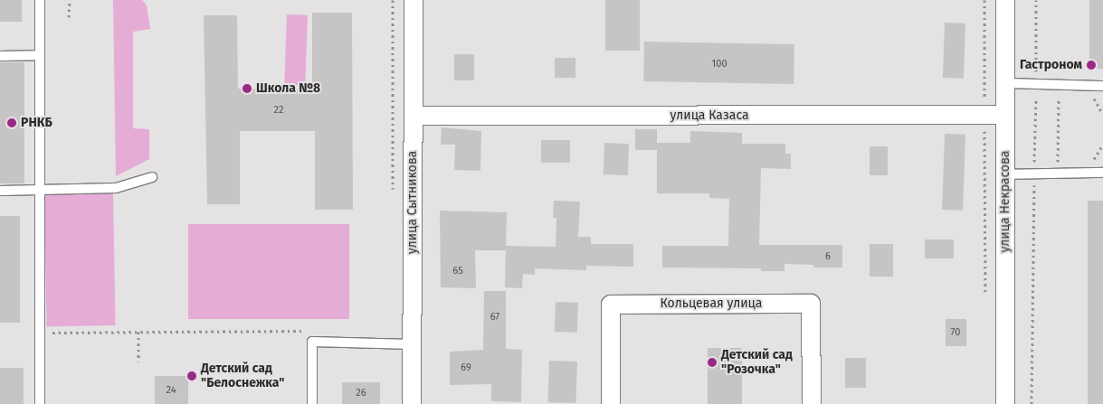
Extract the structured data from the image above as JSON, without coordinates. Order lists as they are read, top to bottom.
{
  "streets": {
    "street": [
      "улица Казаса",
      "улица Некрасова",
      "улица Сытникова",
      "Кольцевая улица"
    ]
  },
  "crossings": [
    ["улица Казаса", "улица Некрасова"],
    ["улица Казаса", "улица Сытникова"]
  ],
  "places": [
    "Гастроном",
    "Школа №8",
    "РНКБ",
    "Детский сад \"Розочка\"",
    "Детский сад \"Белоснежка\""
  ],
  "house_numbers": [
    "100",
    "22",
    "6",
    "65",
    "67",
    "70",
    "69",
    "24",
    "26"
  ]
}
